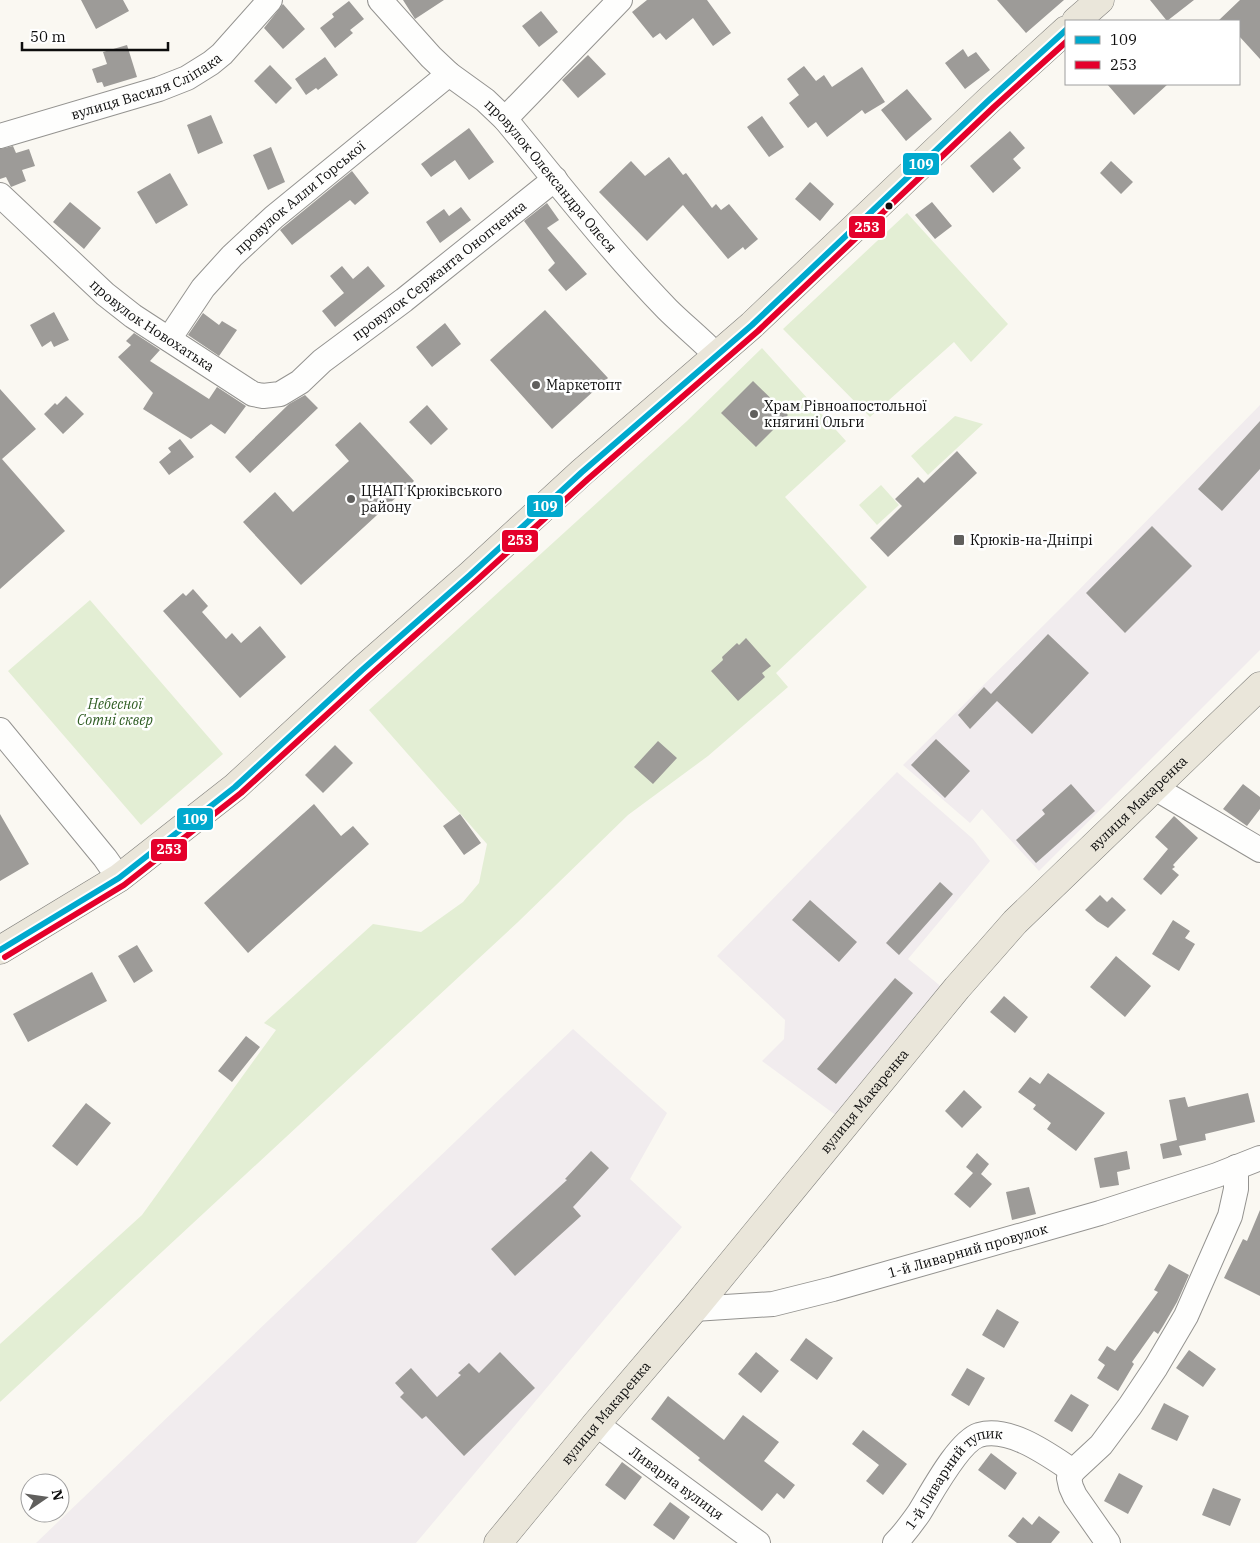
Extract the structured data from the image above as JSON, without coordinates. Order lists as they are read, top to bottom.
{
  "streets": {
    "main road": ["вулиця Макаренка"],
    "street": [
      "вулиця Василя Сліпака",
      "провулок Олександра Олеся",
      "провулок Алли Горської",
      "провулок Сержанта Онопченка",
      "провулок Новохатька",
      "1-й Ливарний провулок",
      "Ливарна вулиця",
      "1-й Ливарний тупик"
    ]
  },
  "crossings": [
    ["провулок Олександра Олеся", "провулок Алли Горської"],
    ["провулок Олександра Олеся", "провулок Сержанта Онопченка"],
    ["провулок Алли Горської", "провулок Новохатька"],
    ["провулок Сержанта Онопченка", "провулок Новохатька"],
    ["вулиця Макаренка", "1-й Ливарний провулок"],
    ["вулиця Макаренка", "Ливарна вулиця"]
  ],
  "parks": ["Небесної Сотні сквер"],
  "places": {
    "other": ["Маркетопт", "Храм Рівноапостольної княгині Ольги", "ЦНАП Крюківського району"],
    "transit": ["Крюків-на-Дніпрі"]
  },
  "lines": ["transit line 109", "transit line 253"],
  "legend": ["109", "253"],
  "scale_bar": "50 m",
  "north": "right"
}
